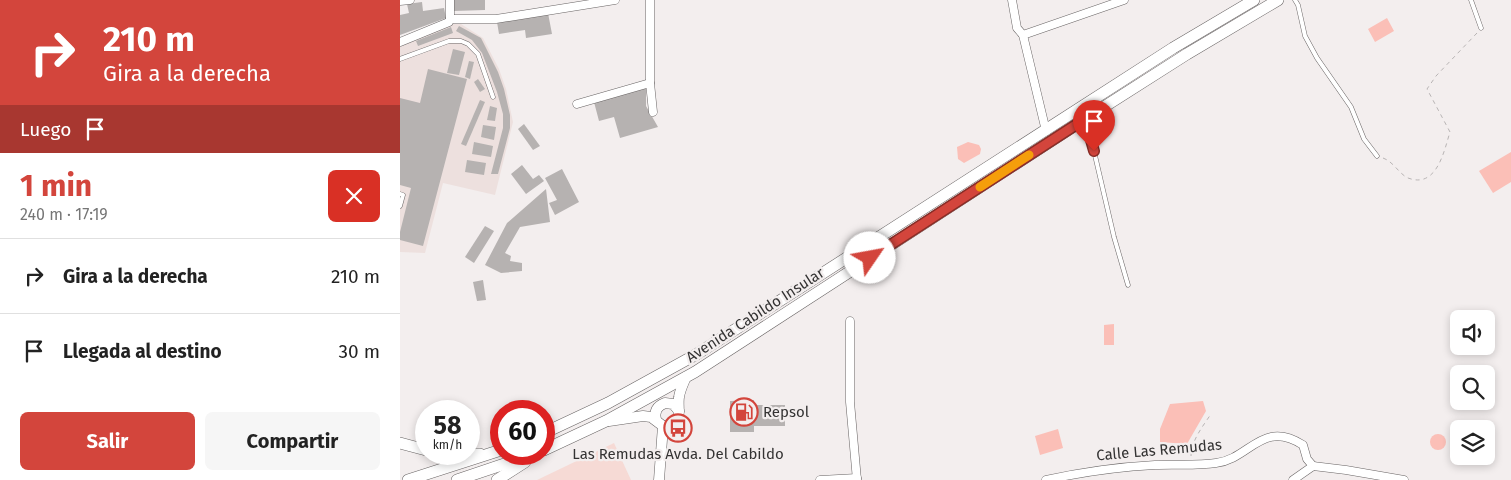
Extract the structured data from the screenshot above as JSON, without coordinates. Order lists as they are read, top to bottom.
{
  "streets": {
    "main road": ["Avenida Cabildo Insular"],
    "street": ["Calle Las Remudas"]
  },
  "places": {
    "fuel station": ["Repsol"],
    "bus stop": ["Las Remudas Avda. Del Cabildo"]
  },
  "page": {
    "turn": ["210 m", "Gira a la derecha"],
    "then": "Luego",
    "heading": ["1 min", "240 m · 17:19"],
    "list": [
      {
        "name": "Gira a la derecha",
        "value": "210 m"
      },
      {
        "name": "Llegada al destino",
        "value": "30 m"
      }
    ],
    "speed": "58 km/h",
    "limit": "60",
    "buttons": ["Salir", "Compartir"]
  }
}
